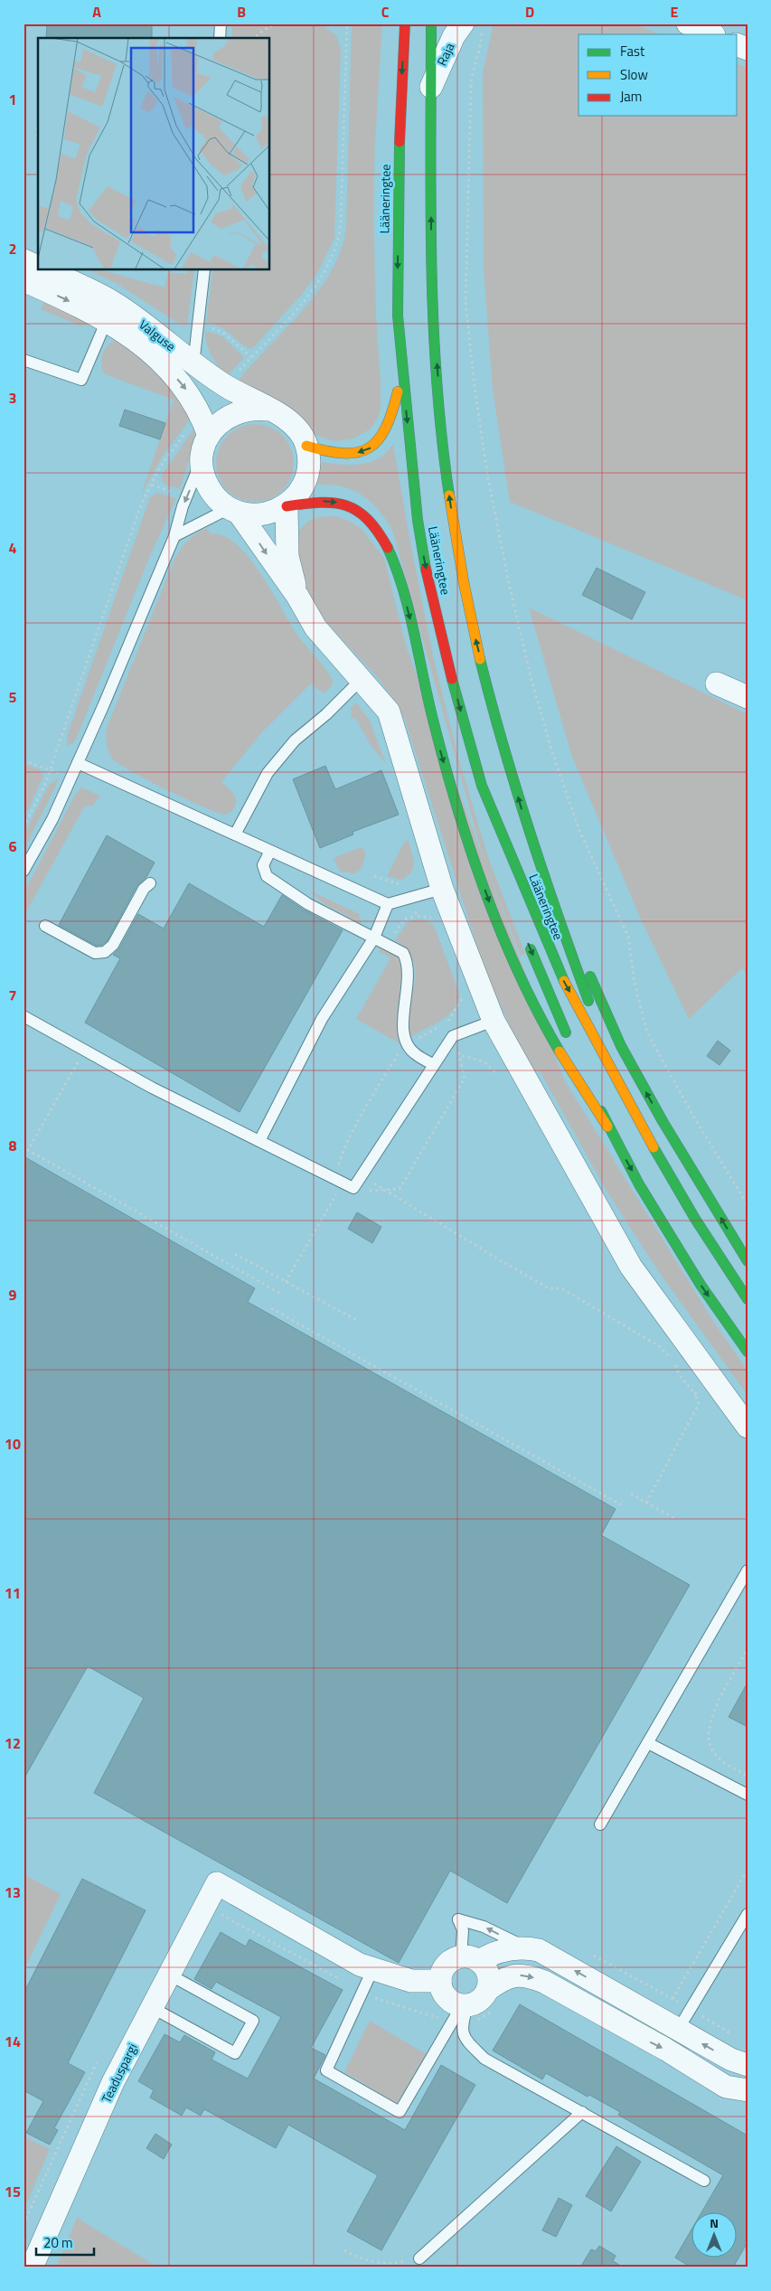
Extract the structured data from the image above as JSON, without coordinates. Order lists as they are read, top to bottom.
{
  "streets": {
    "highway": ["Lääneringtee"],
    "street": ["Raja", "Valguse", "Teaduspargi"]
  },
  "crossings": [
    ["Raja", "Lääneringtee"]
  ],
  "legend": ["Fast", "Slow", "Jam"],
  "scale_bar": "20 m",
  "north": "top",
  "grid": {
    "columns": [
      "A",
      "B",
      "C",
      "D",
      "E"
    ],
    "rows": [
      "1",
      "2",
      "3",
      "4",
      "5",
      "6",
      "7",
      "8",
      "9",
      "10",
      "11",
      "12",
      "13",
      "14",
      "15"
    ]
  }
}
